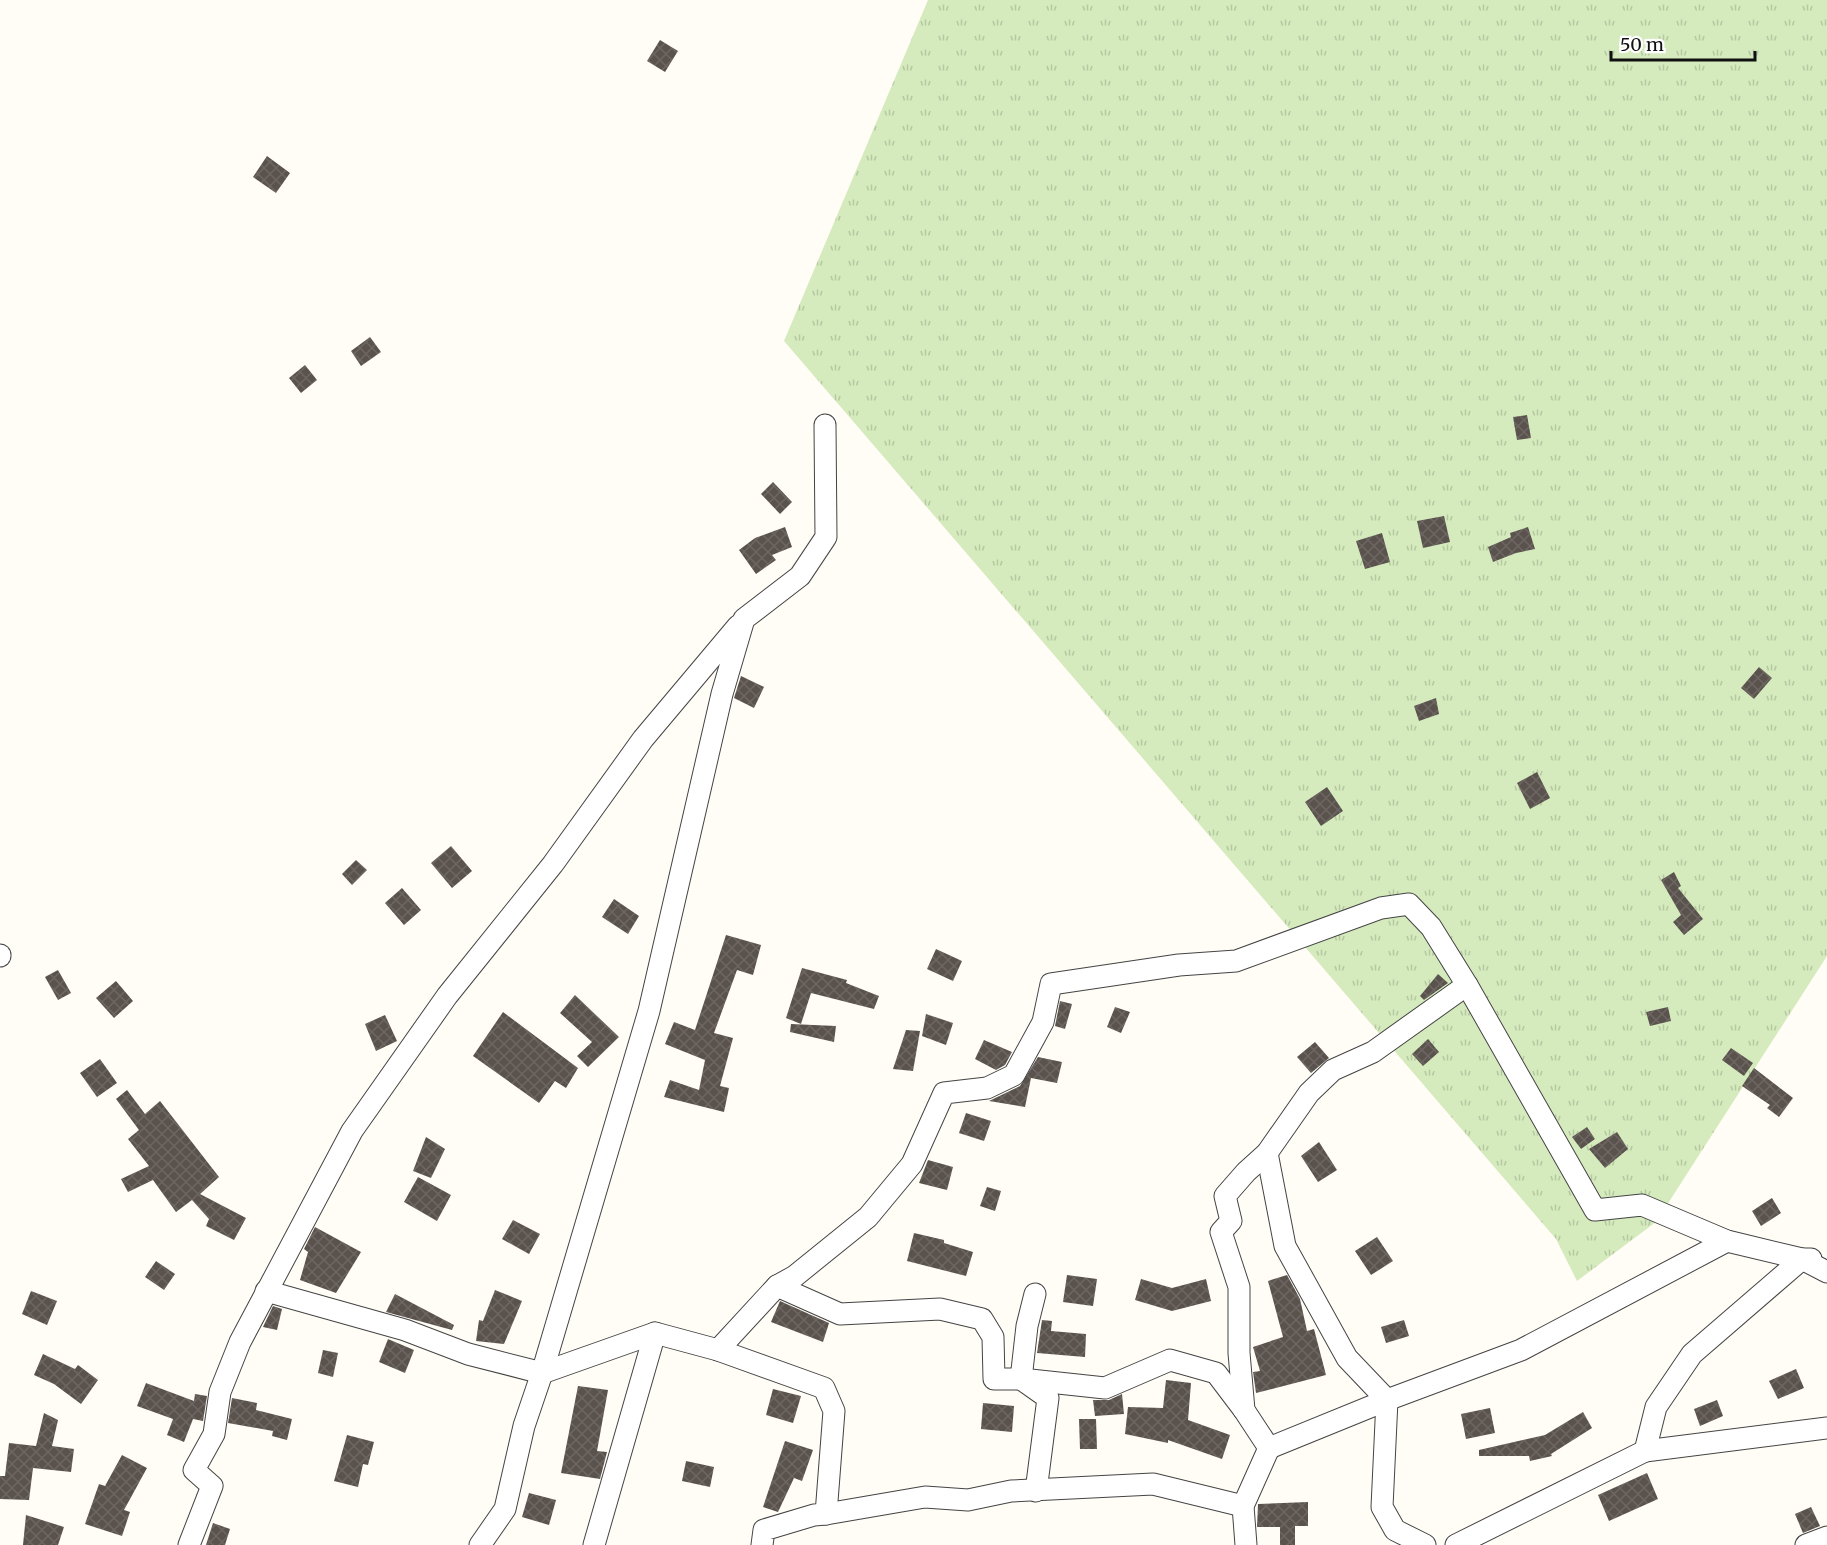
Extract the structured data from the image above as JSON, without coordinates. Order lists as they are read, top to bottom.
{
  "scale_bar": "50 m"
}
